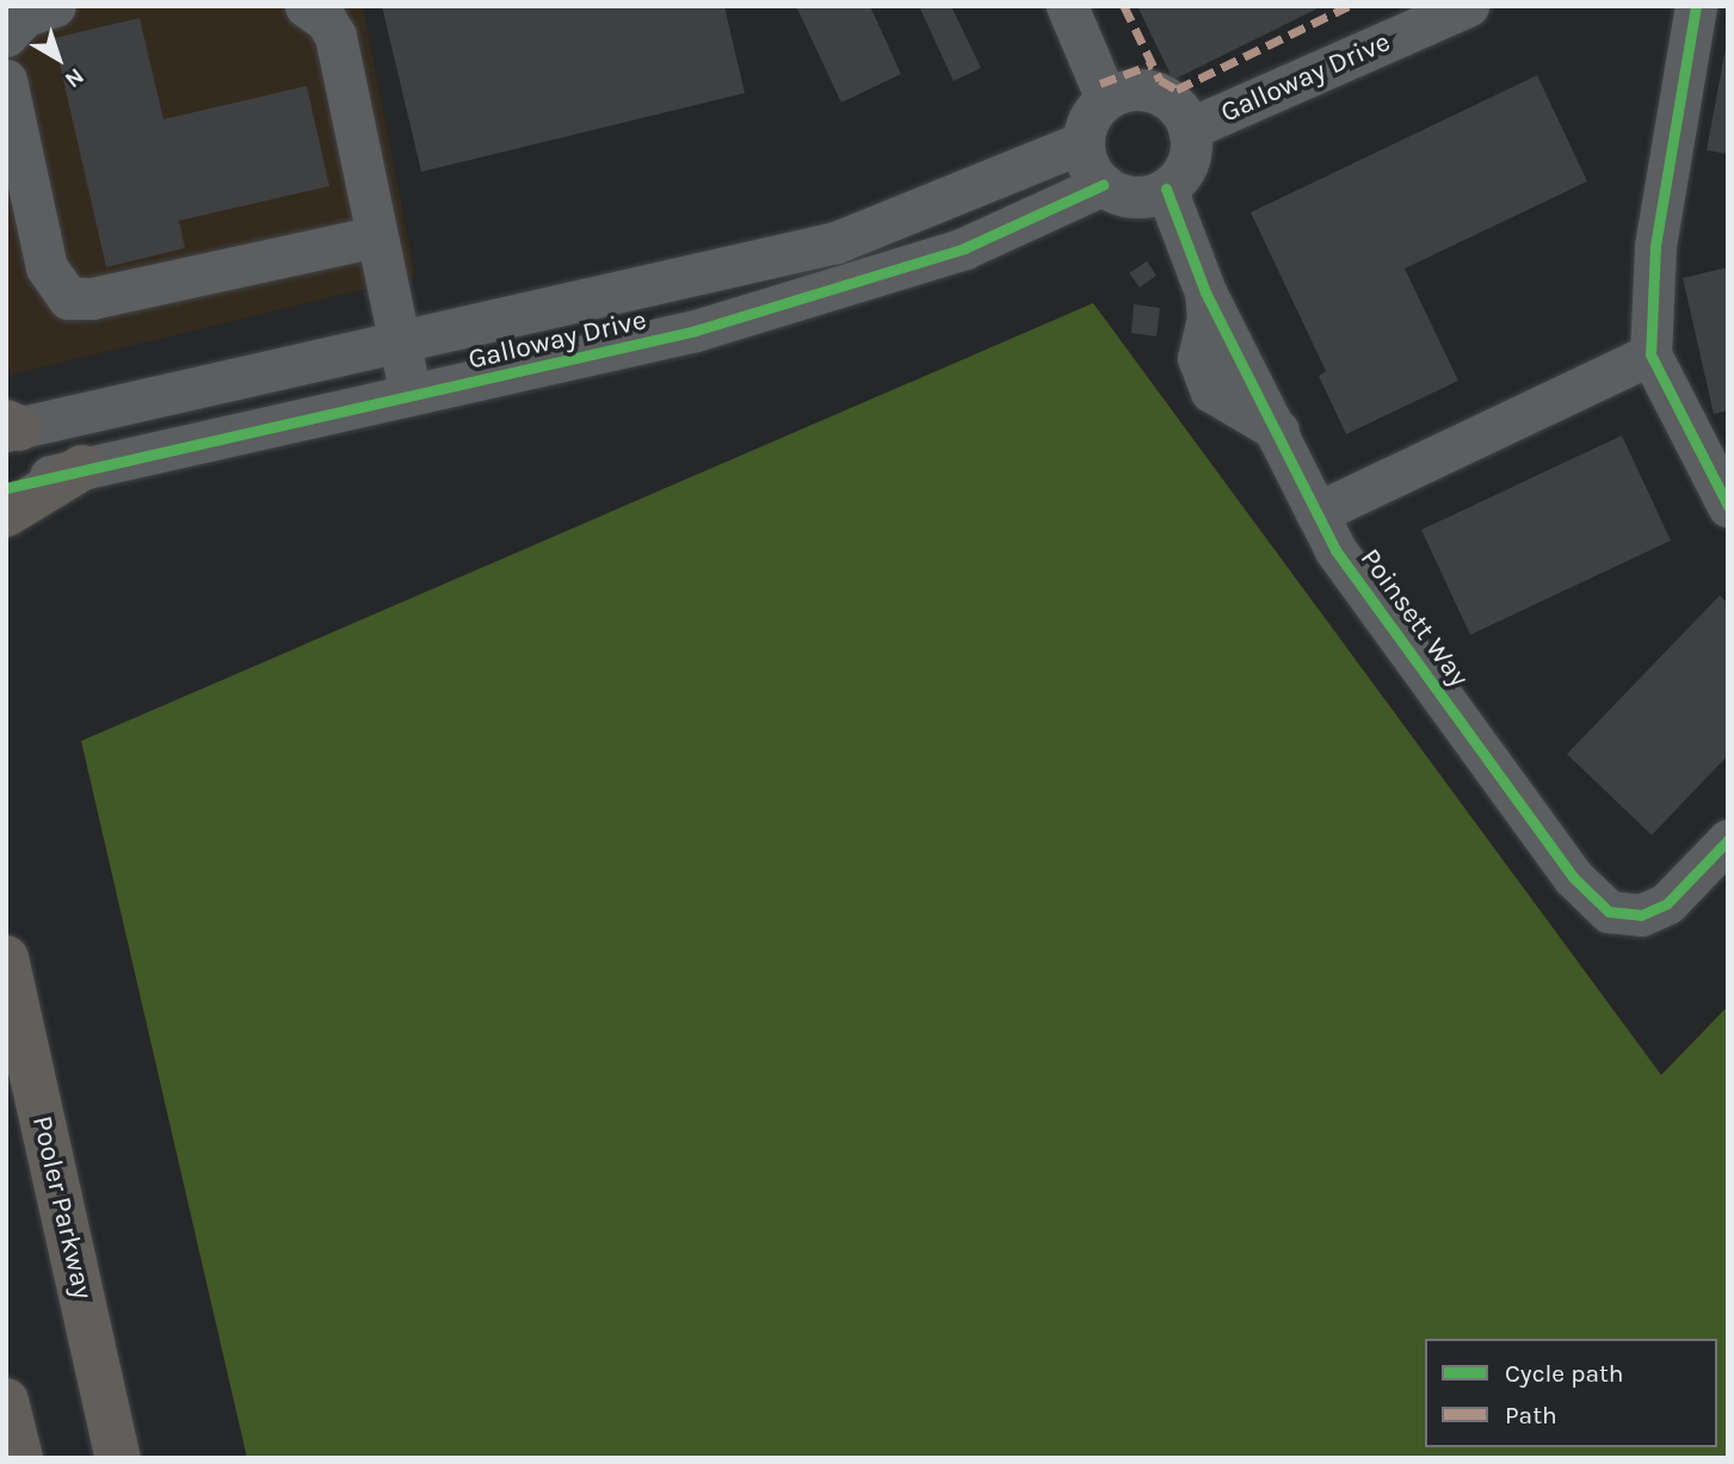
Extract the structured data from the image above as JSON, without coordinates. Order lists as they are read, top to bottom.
{
  "streets": {
    "main road": ["Pooler Parkway"],
    "street": ["Galloway Drive", "Poinsett Way"]
  },
  "crossings": [
    ["Galloway Drive", "Poinsett Way"]
  ],
  "legend": ["Cycle path", "Path"],
  "north": "bottom right"
}
